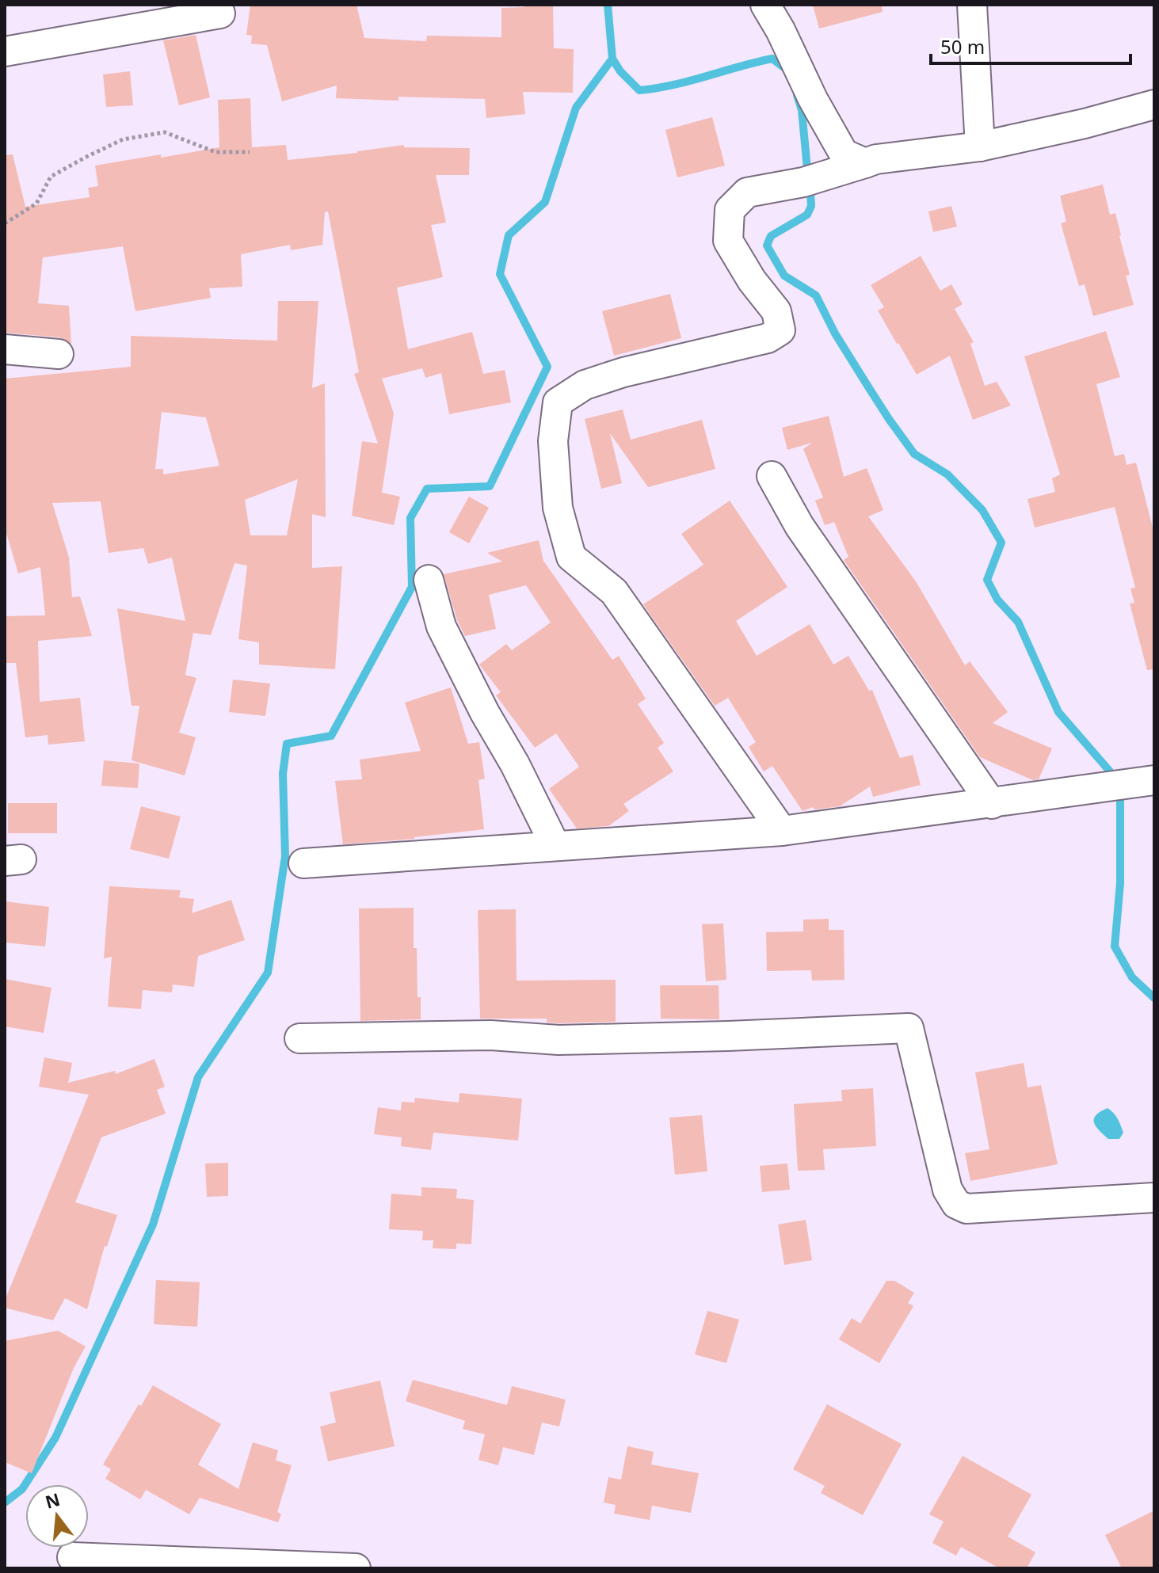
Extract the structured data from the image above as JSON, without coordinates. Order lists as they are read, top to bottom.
{
  "scale_bar": "50 m",
  "north": "top"
}
